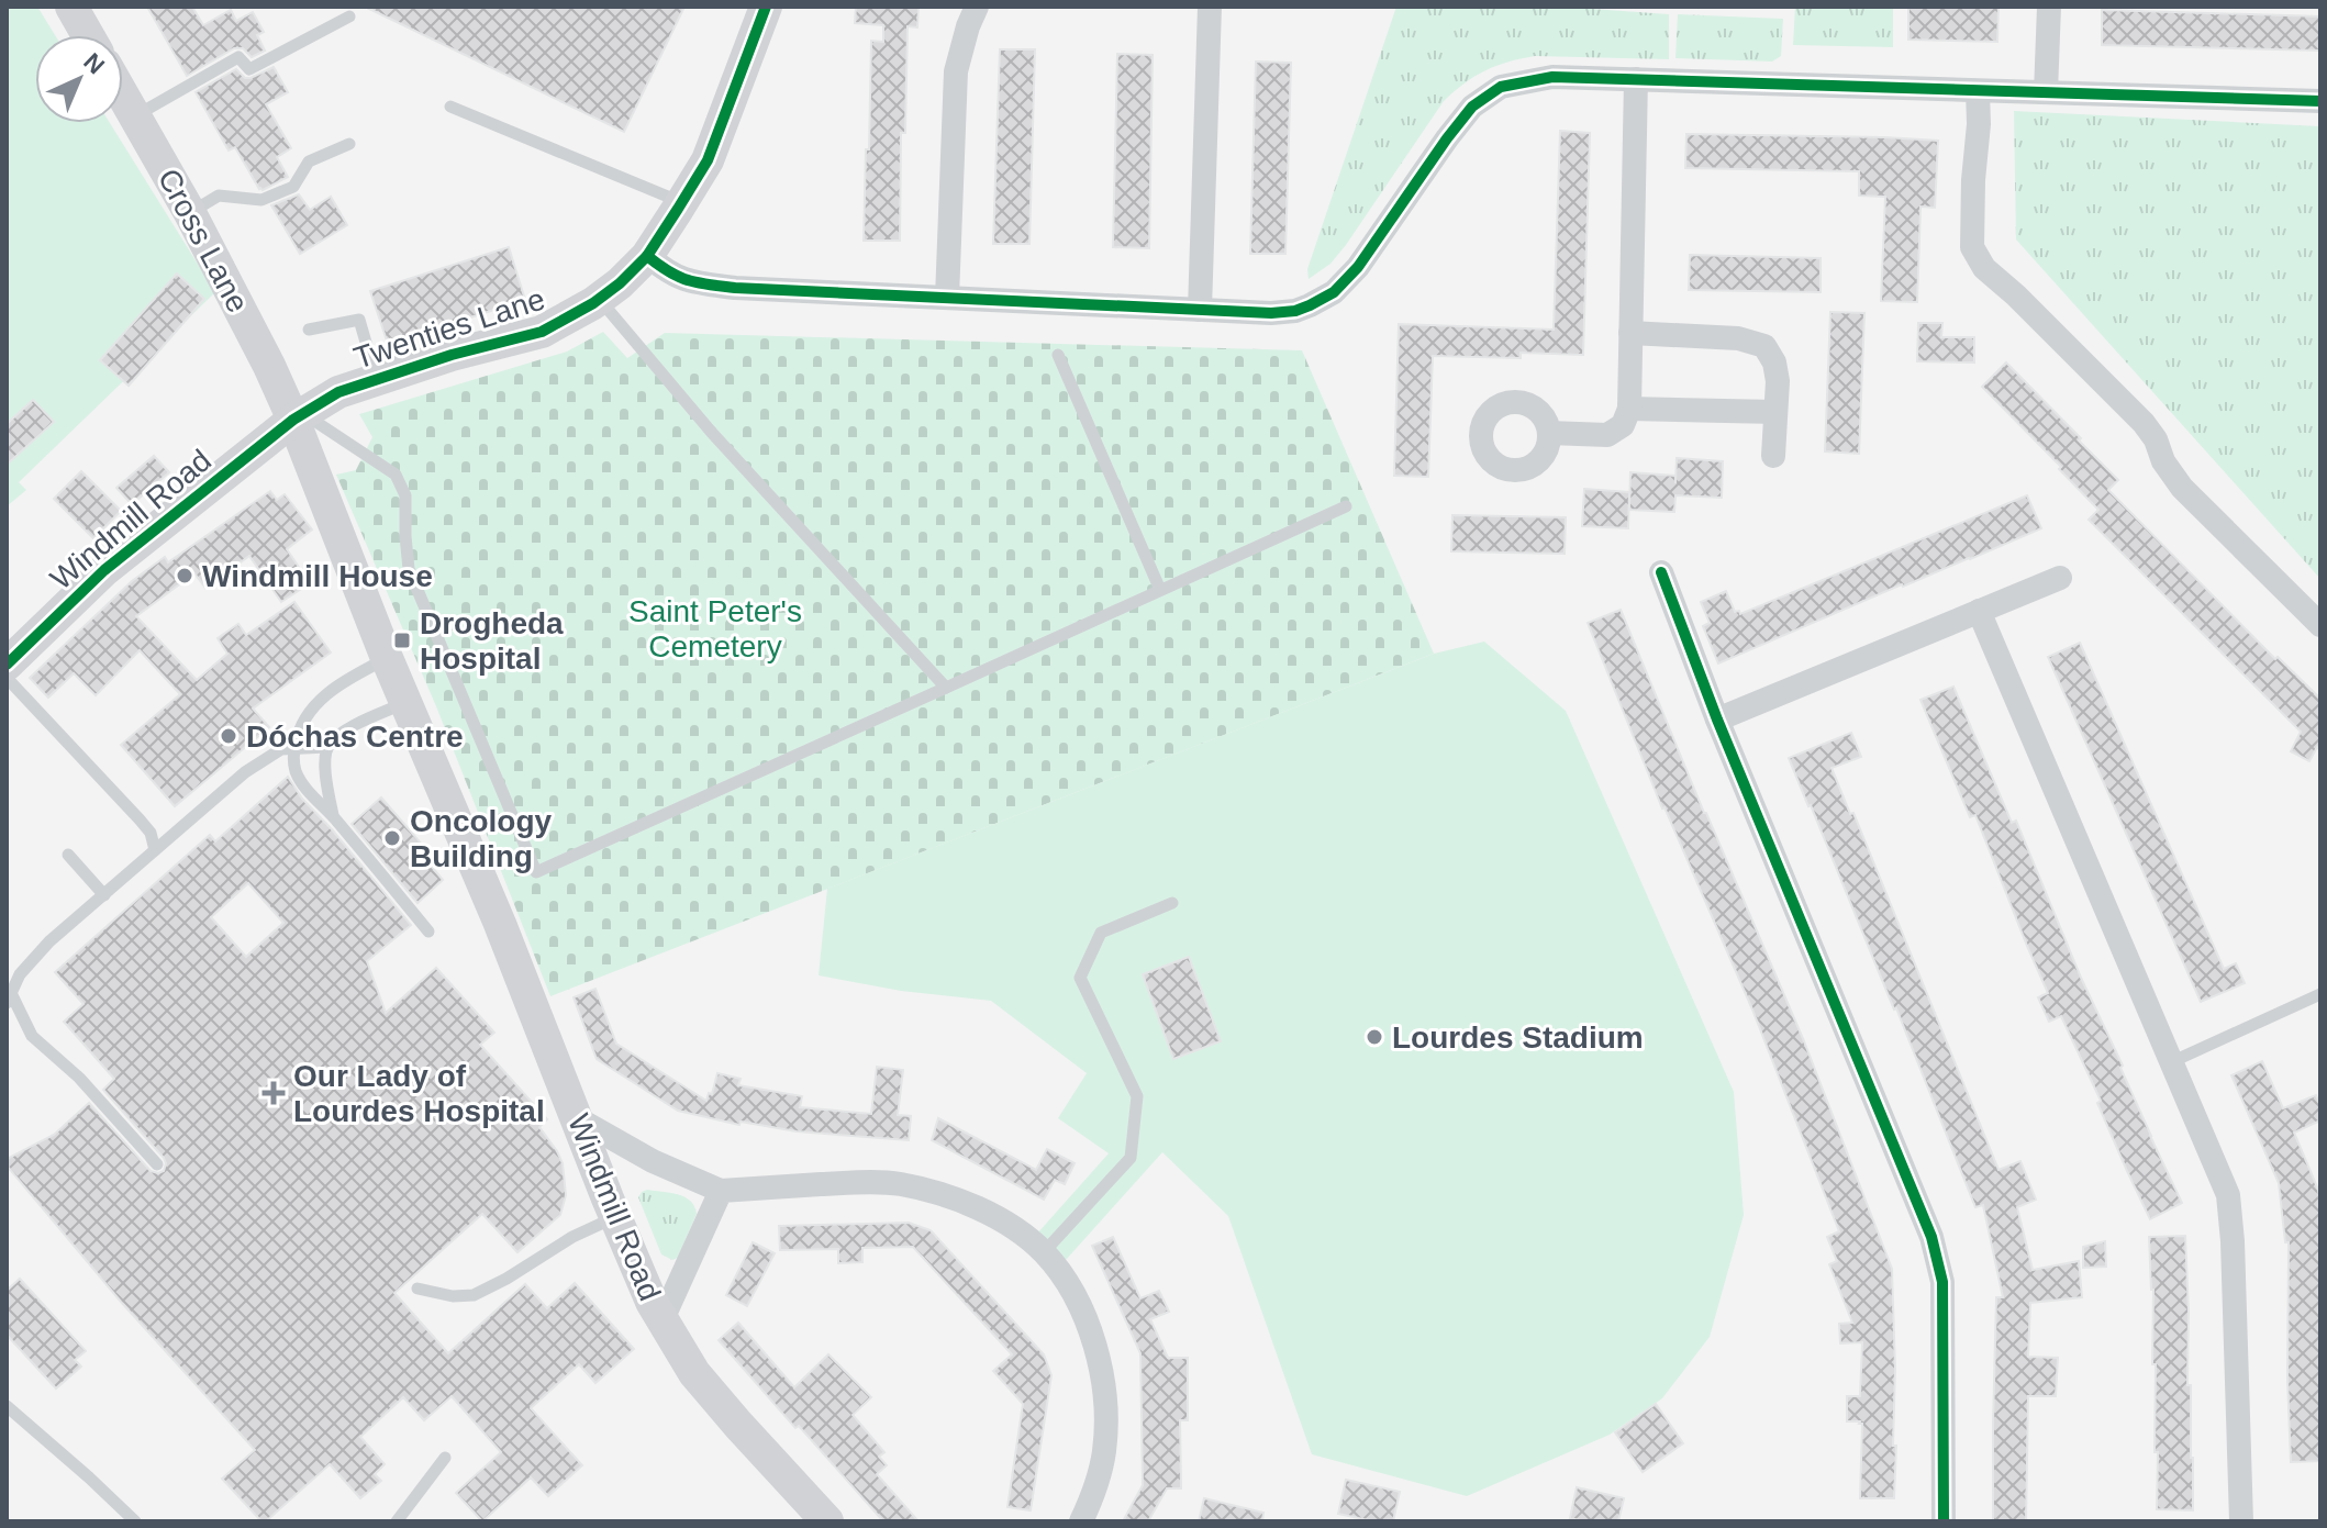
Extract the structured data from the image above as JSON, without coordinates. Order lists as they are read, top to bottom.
{
  "streets": {
    "main road": ["Cross Lane", "Twenties Lane", "Windmill Road"]
  },
  "crossings": [
    ["Cross Lane", "Twenties Lane"],
    ["Cross Lane", "Windmill Road"],
    ["Twenties Lane", "Windmill Road"]
  ],
  "parks": ["Saint Peter's Cemetery"],
  "places": {
    "other": [
      "Windmill House",
      "Dóchas Centre",
      "Oncology Building",
      "Lourdes Stadium"
    ],
    "transit": ["Drogheda Hospital"],
    "health": ["Our Lady of Lourdes Hospital"]
  },
  "north": "top right"
}
